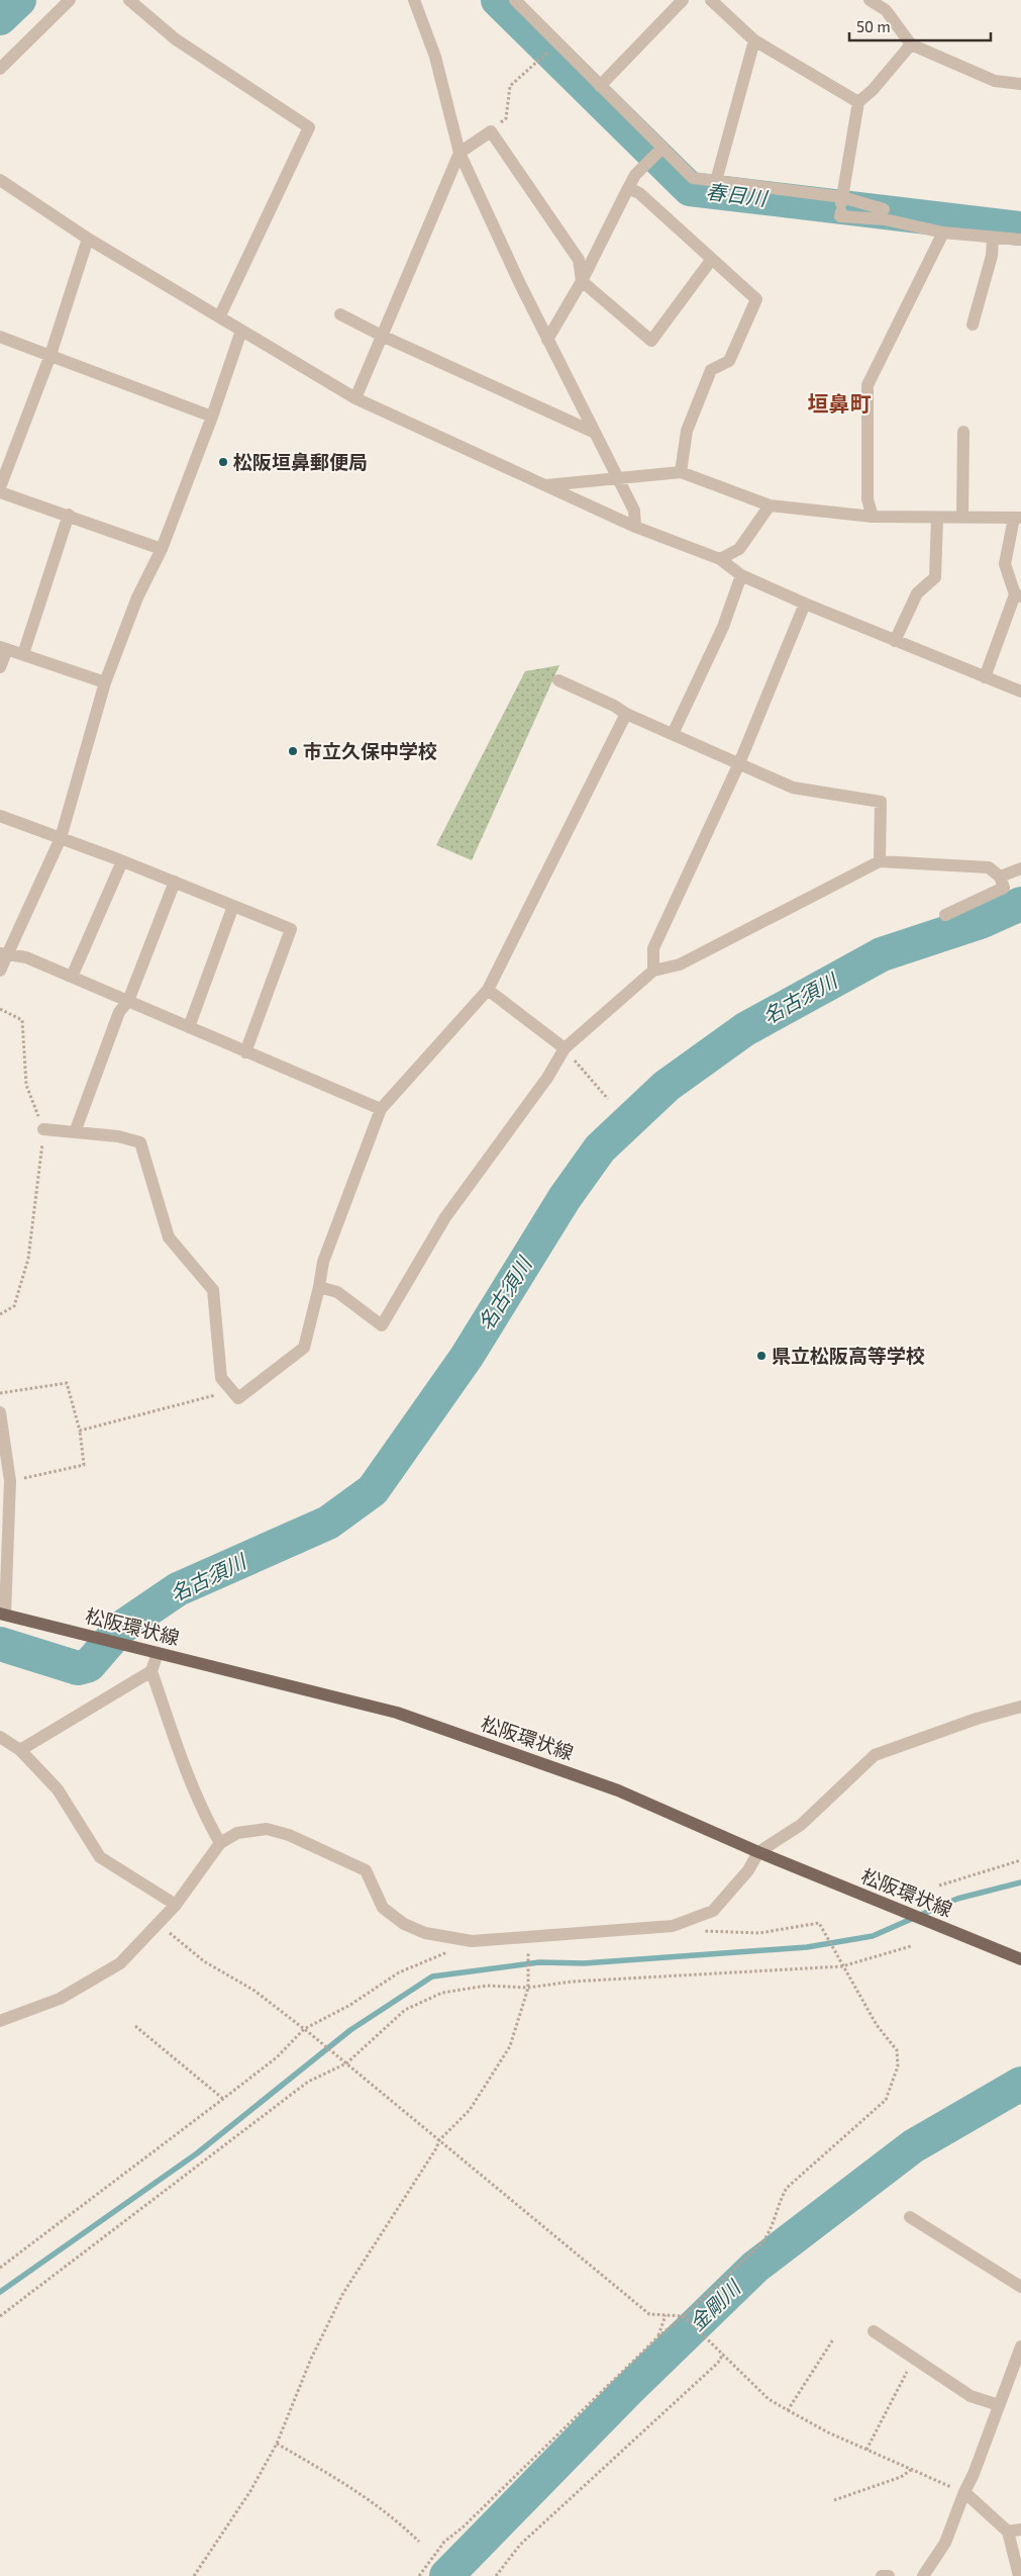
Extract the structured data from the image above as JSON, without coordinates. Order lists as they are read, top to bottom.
{
  "streets": {
    "main road": ["松阪環状線"]
  },
  "districts": ["垣鼻町"],
  "water": ["春日川", "名古須川", "金剛川"],
  "places": ["松阪垣鼻郵便局", "市立久保中学校", "県立松阪高等学校"],
  "scale_bar": "50 m"
}
